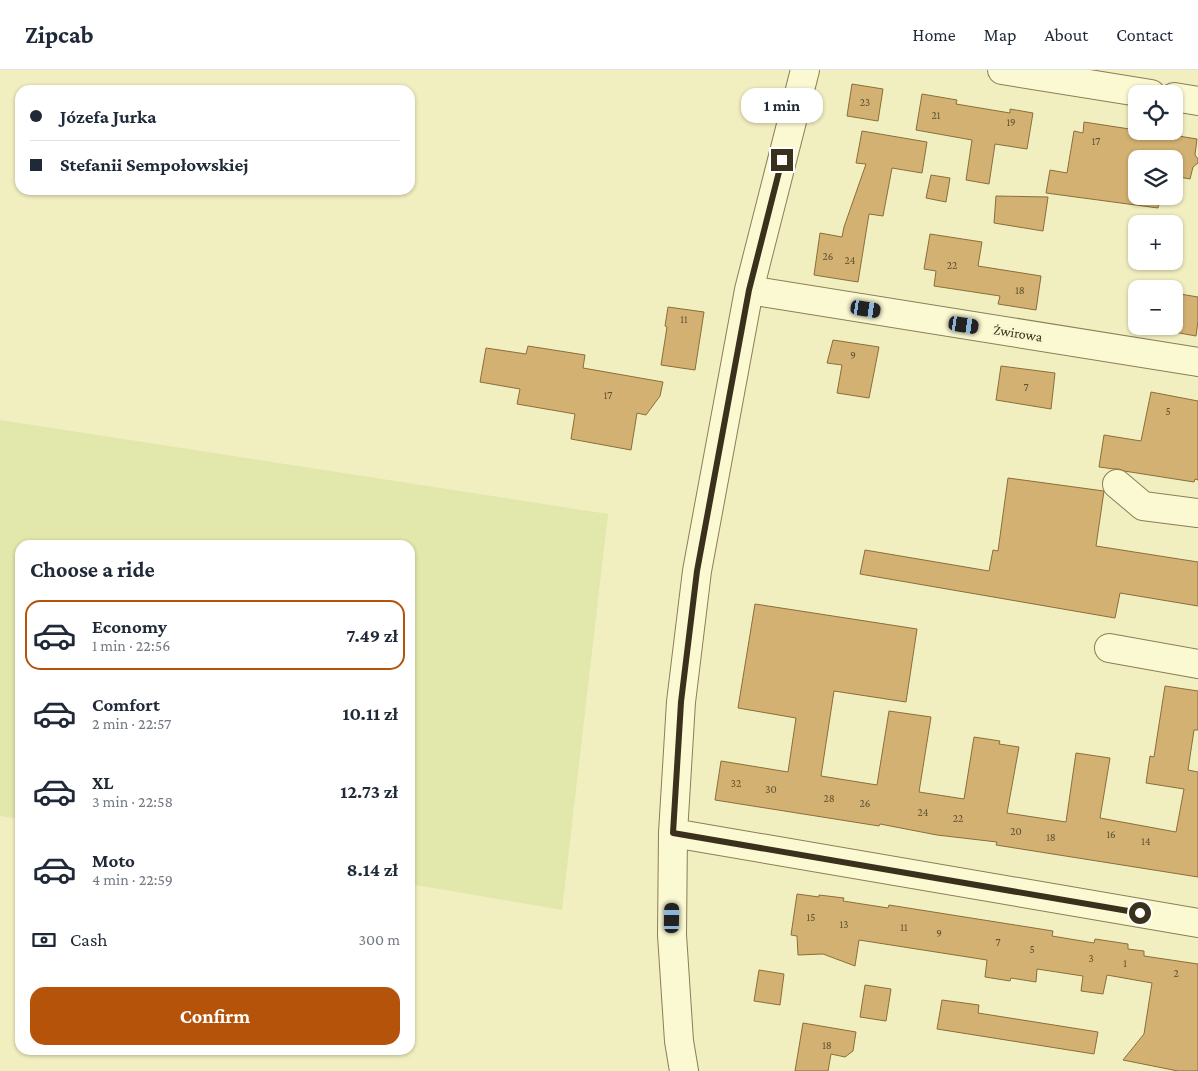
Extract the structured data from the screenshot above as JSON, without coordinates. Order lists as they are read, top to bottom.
{
  "streets": {
    "street": ["Żwirowa"]
  },
  "house_numbers": [
    "23",
    "21",
    "19",
    "17",
    "26",
    "24",
    "22",
    "18",
    "11",
    "9",
    "7",
    "17",
    "5",
    "32",
    "30",
    "28",
    "26",
    "24",
    "22",
    "20",
    "16",
    "18",
    "14",
    "15",
    "13",
    "11",
    "9",
    "7",
    "5",
    "3",
    "1",
    "2",
    "18"
  ],
  "page": {
    "header": "Zipcab",
    "nav": [
      "Home",
      "Map",
      "About",
      "Contact"
    ],
    "map_buttons": ["+", "−"],
    "banner": ["Józefa Jurka", "Stefanii Sempołowskiej"],
    "bubble": "1 min",
    "heading": "Choose a ride",
    "list": [
      {
        "name": "Economy",
        "note": "1 min · 22:56",
        "value": "7.49 zł"
      },
      {
        "name": "Comfort",
        "note": "2 min · 22:57",
        "value": "10.11 zł"
      },
      {
        "name": "XL",
        "note": "3 min · 22:58",
        "value": "12.73 zł"
      },
      {
        "name": "Moto",
        "note": "4 min · 22:59",
        "value": "8.14 zł"
      }
    ],
    "pay": ["Cash", "300 m"],
    "buttons": "Confirm"
  }
}
